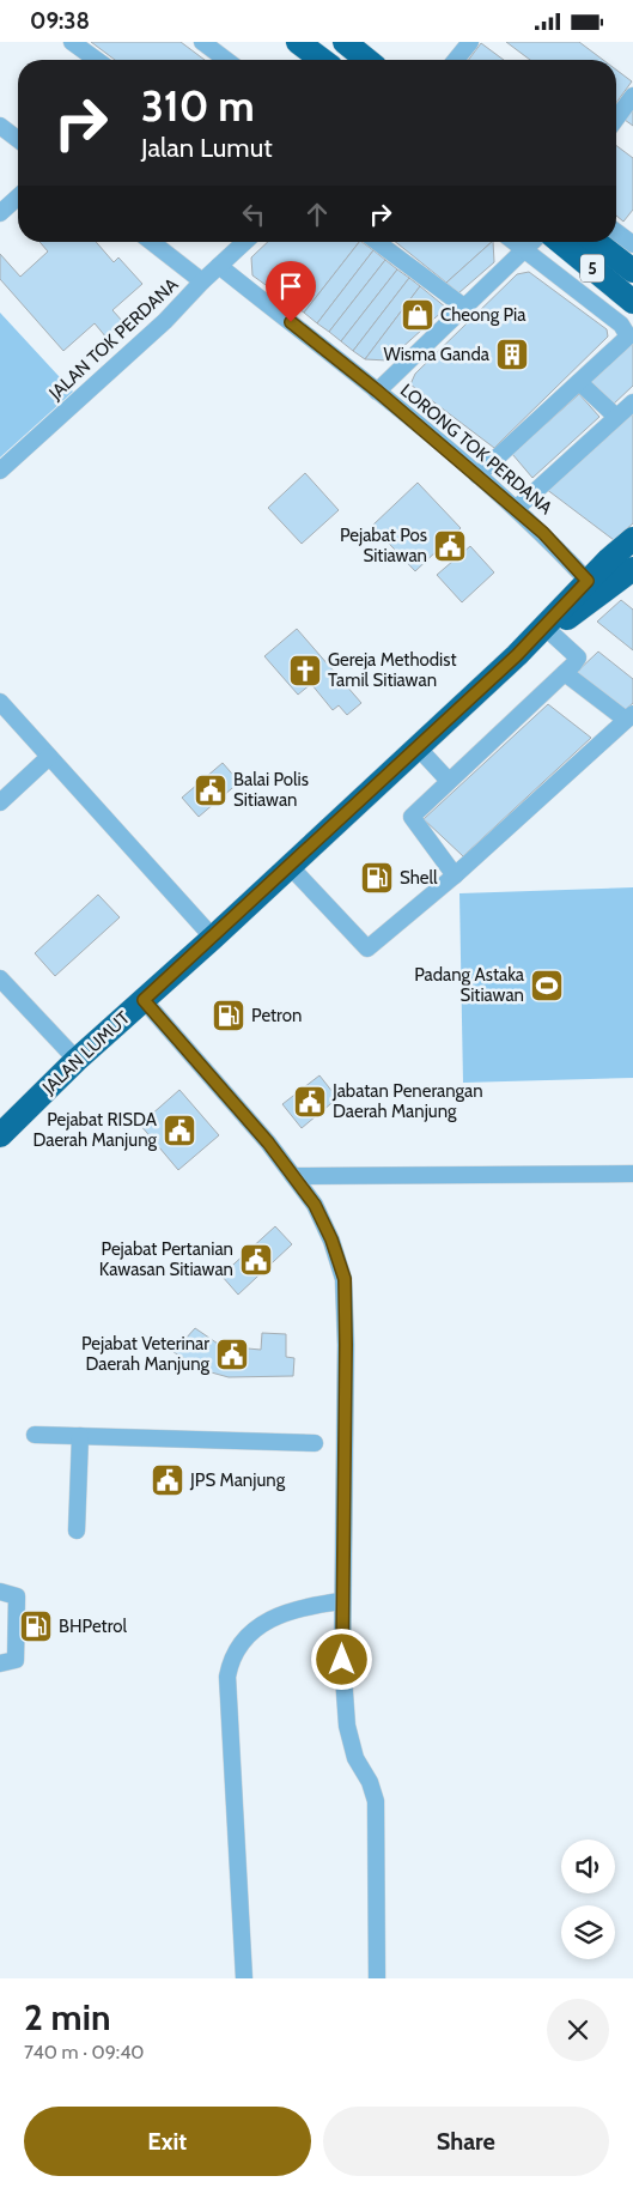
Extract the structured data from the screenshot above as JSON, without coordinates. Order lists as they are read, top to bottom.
{
  "streets": {
    "highway": ["5", "JALAN LUMUT"],
    "street": ["JALAN TOK PERDANA", "LORONG TOK PERDANA"]
  },
  "crossings": [
    ["JALAN TOK PERDANA", "LORONG TOK PERDANA"],
    ["LORONG TOK PERDANA", "JALAN LUMUT"]
  ],
  "places": {
    "shop": ["Cheong Pia"],
    "building": ["Wisma Ganda"],
    "public building": [
      "Pejabat Pos Sitiawan",
      "Balai Polis Sitiawan",
      "Jabatan Penerangan Daerah Manjung",
      "Pejabat RISDA Daerah Manjung",
      "Pejabat Pertanian Kawasan Sitiawan",
      "Pejabat Veterinar Daerah Manjung",
      "JPS Manjung"
    ],
    "church": ["Gereja Methodist Tamil Sitiawan"],
    "fuel station": ["Shell", "Petron", "BHPetrol"],
    "sports": ["Padang Astaka Sitiawan"]
  },
  "page": {
    "status": "09:38",
    "turn": ["310 m", "Jalan Lumut"],
    "heading": ["2 min", "740 m · 09:40"],
    "buttons": ["Exit", "Share"]
  }
}
